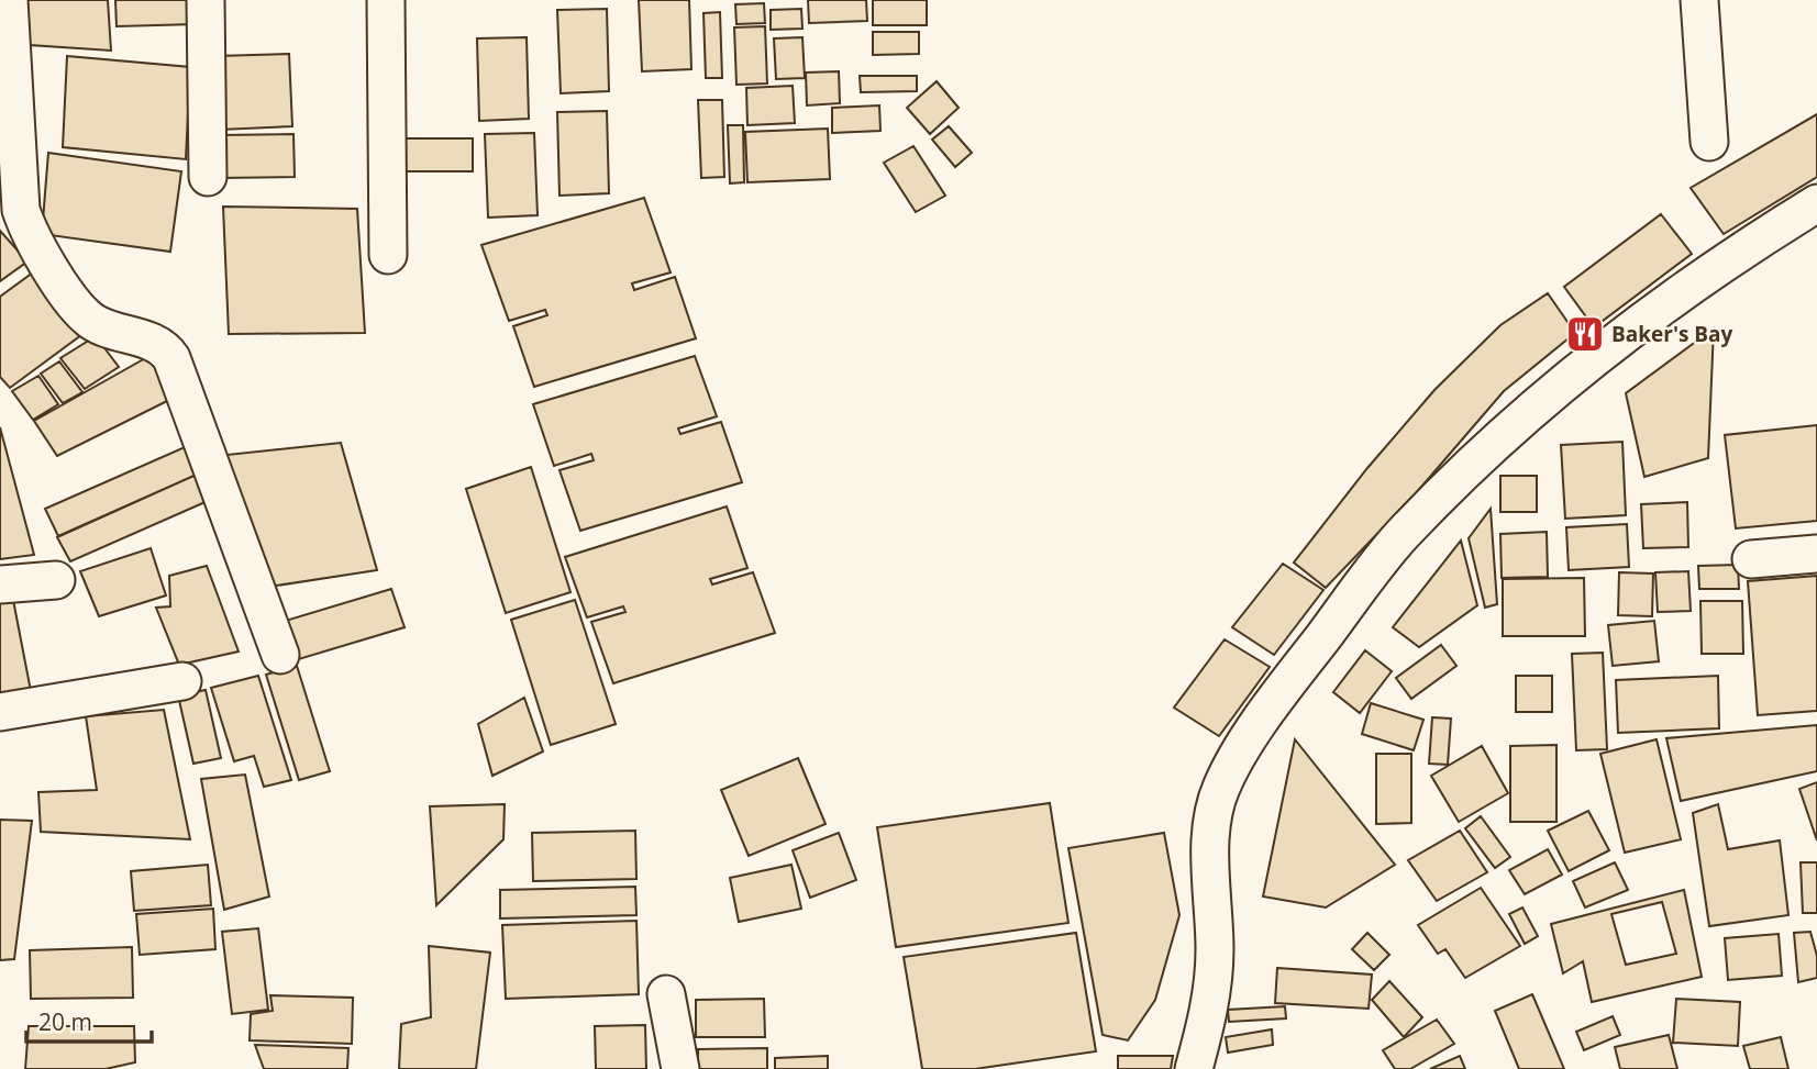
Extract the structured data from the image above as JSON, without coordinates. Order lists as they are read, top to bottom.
{
  "places": {
    "restaurant": ["Baker's Bay"]
  },
  "scale_bar": "20 m"
}
